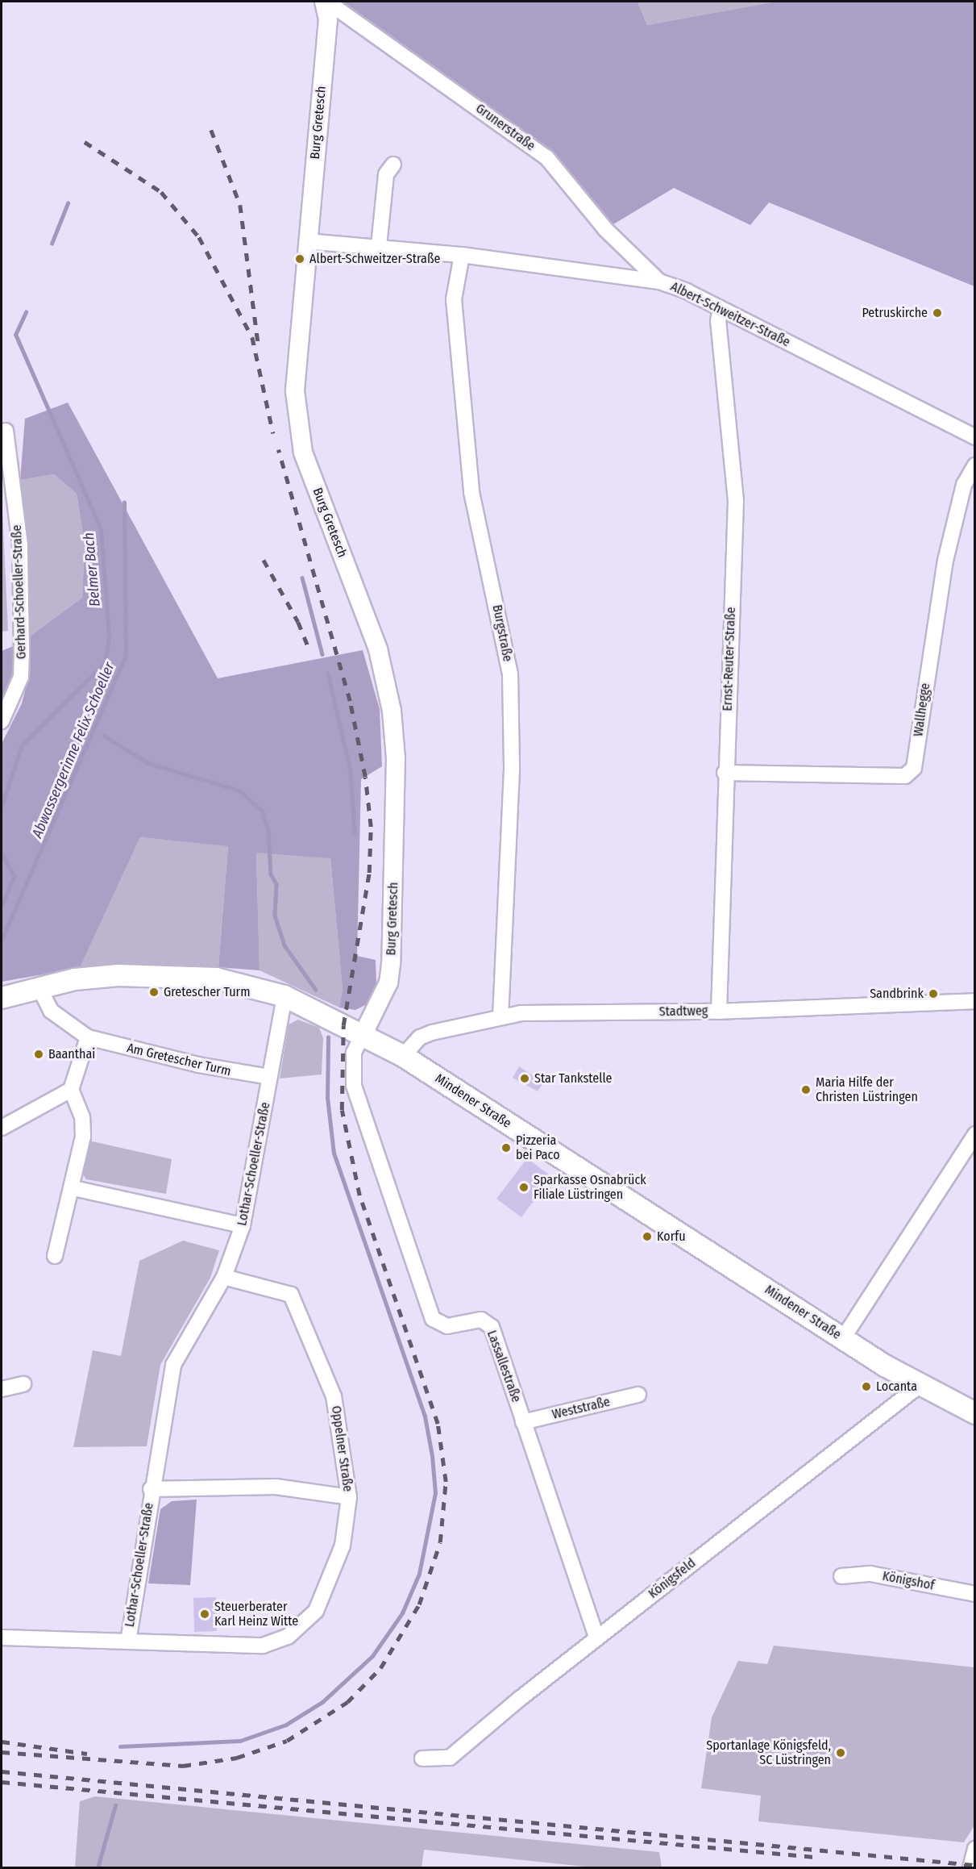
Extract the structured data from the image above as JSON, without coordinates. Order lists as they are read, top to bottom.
{
  "streets": {
    "main road": ["Mindener Straße"],
    "street": [
      "Burg Gretesch",
      "Grunerstraße",
      "Albert-Schweitzer-Straße",
      "Gerhard-Schoeller-Straße",
      "Burgstraße",
      "Ernst-Reuter-Straße",
      "Wallhegge",
      "Stadtweg",
      "Am Gretescher Turm",
      "Lothar-Schoeller-Straße",
      "Lassallestraße",
      "Weststraße",
      "Oppelner Straße",
      "Königsfeld",
      "Königshof"
    ]
  },
  "crossings": [
    ["Burg Gretesch", "Grunerstraße"],
    ["Burg Gretesch", "Albert-Schweitzer-Straße"],
    ["Burg Gretesch", "Mindener Straße"],
    ["Burg Gretesch", "Lassallestraße"],
    ["Grunerstraße", "Albert-Schweitzer-Straße"],
    ["Albert-Schweitzer-Straße", "Burgstraße"],
    ["Albert-Schweitzer-Straße", "Ernst-Reuter-Straße"],
    ["Burgstraße", "Stadtweg"],
    ["Ernst-Reuter-Straße", "Wallhegge"],
    ["Ernst-Reuter-Straße", "Stadtweg"],
    ["Stadtweg", "Mindener Straße"],
    ["Am Gretescher Turm", "Mindener Straße"],
    ["Am Gretescher Turm", "Lothar-Schoeller-Straße"],
    ["Mindener Straße", "Lothar-Schoeller-Straße"],
    ["Mindener Straße", "Lassallestraße"],
    ["Mindener Straße", "Königsfeld"],
    ["Lothar-Schoeller-Straße", "Oppelner Straße"],
    ["Lassallestraße", "Weststraße"],
    ["Lassallestraße", "Königsfeld"]
  ],
  "water": ["Belmer Bach", "Abwassergerinne Felix Schoeller"],
  "places": [
    "Albert-Schweitzer-Straße",
    "Petruskirche",
    "Gretescher Turm",
    "Sandbrink",
    "Baanthai",
    "Star Tankstelle",
    "Maria Hilfe der Christen Lüstringen",
    "Pizzeria bei Paco",
    "Sparkasse Osnabrück Filiale Lüstringen",
    "Korfu",
    "Locanta",
    "Steuerberater Karl Heinz Witte",
    "Sportanlage Königsfeld, SC Lüstringen"
  ]
}
